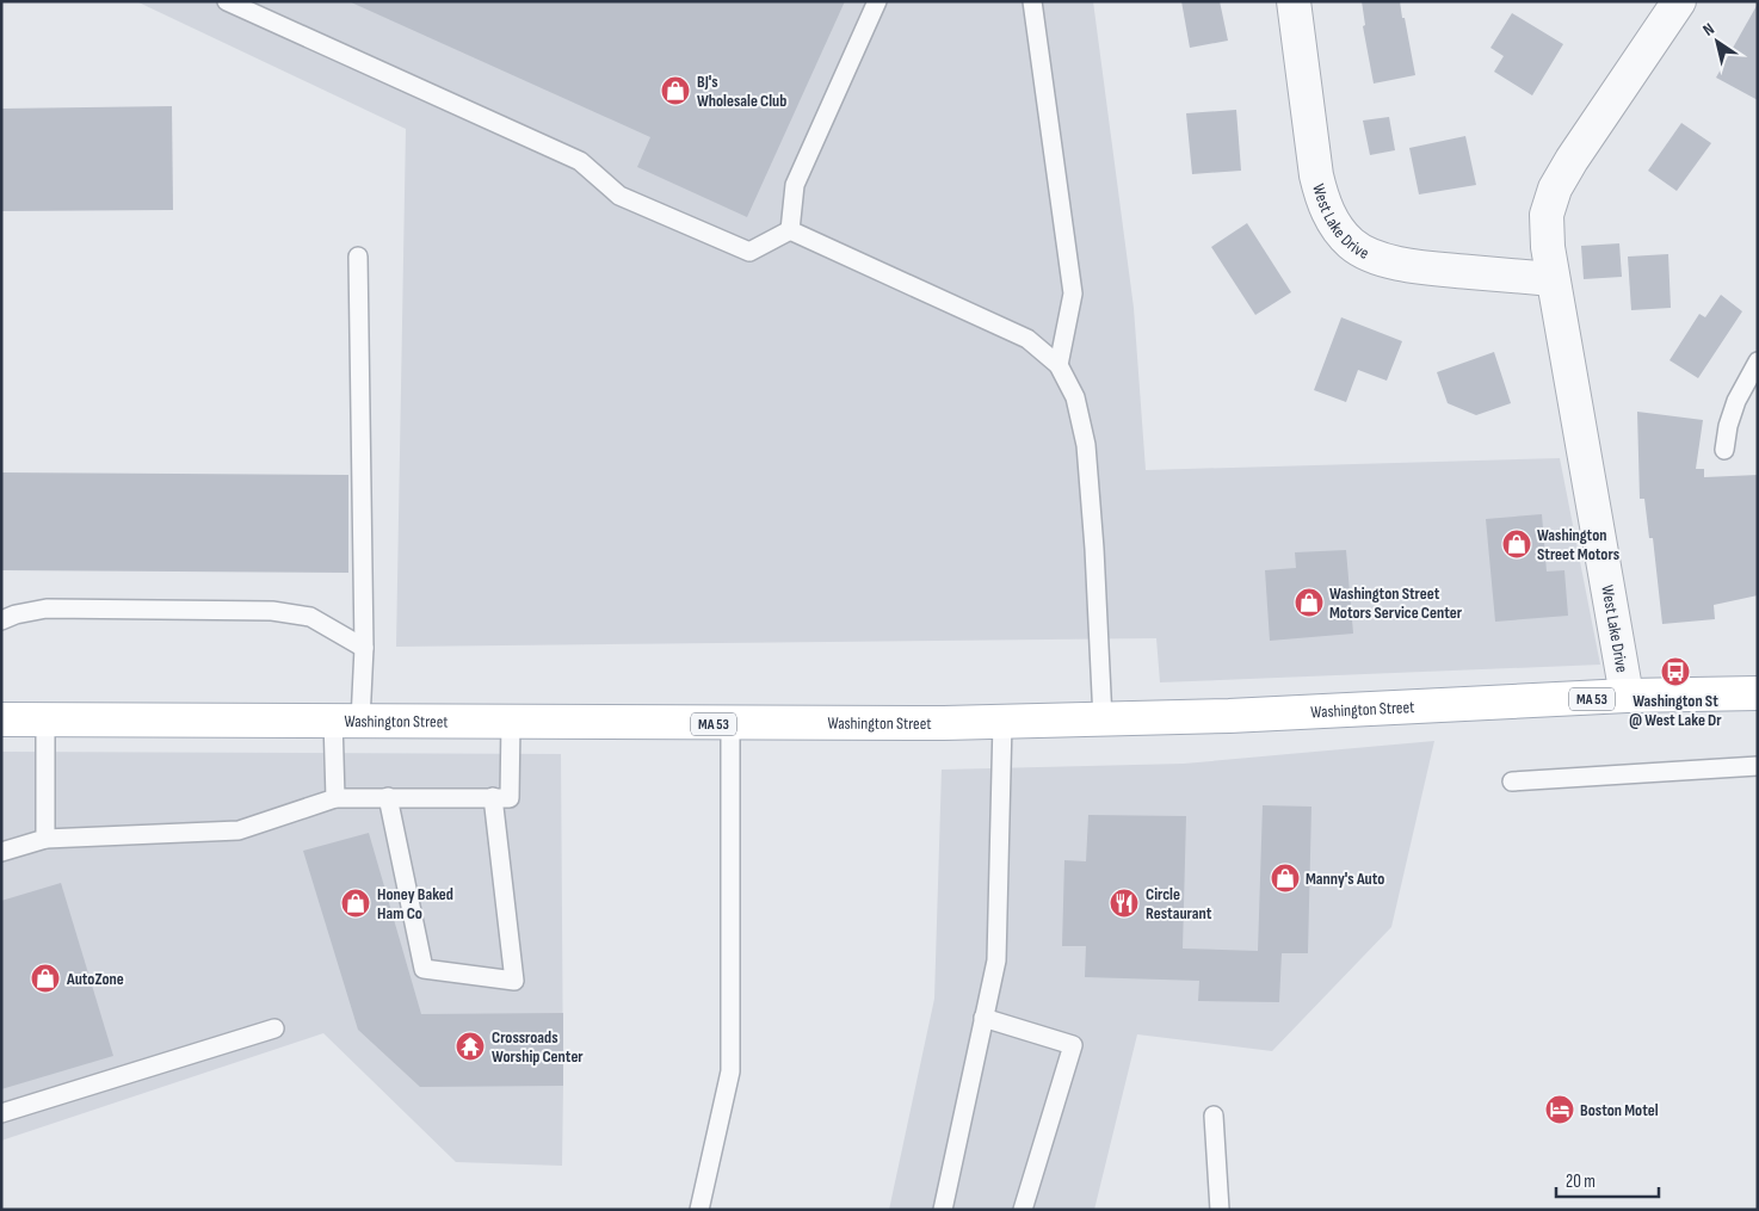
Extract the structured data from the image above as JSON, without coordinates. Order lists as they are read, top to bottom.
{
  "streets": {
    "main road": ["MA 53", "Washington Street"],
    "street": ["West Lake Drive"]
  },
  "crossings": [
    ["West Lake Drive", "Washington Street"]
  ],
  "places": {
    "shop": [
      "BJ's Wholesale Club",
      "Washington Street Motors",
      "Washington Street Motors Service Center",
      "Manny's Auto",
      "Honey Baked Ham Co",
      "AutoZone"
    ],
    "bus stop": ["Washington St @ West Lake Dr"],
    "restaurant": ["Circle Restaurant"],
    "temple": ["Crossroads Worship Center"],
    "hotel": ["Boston Motel"]
  },
  "scale_bar": "20 m",
  "north": "top left"
}
